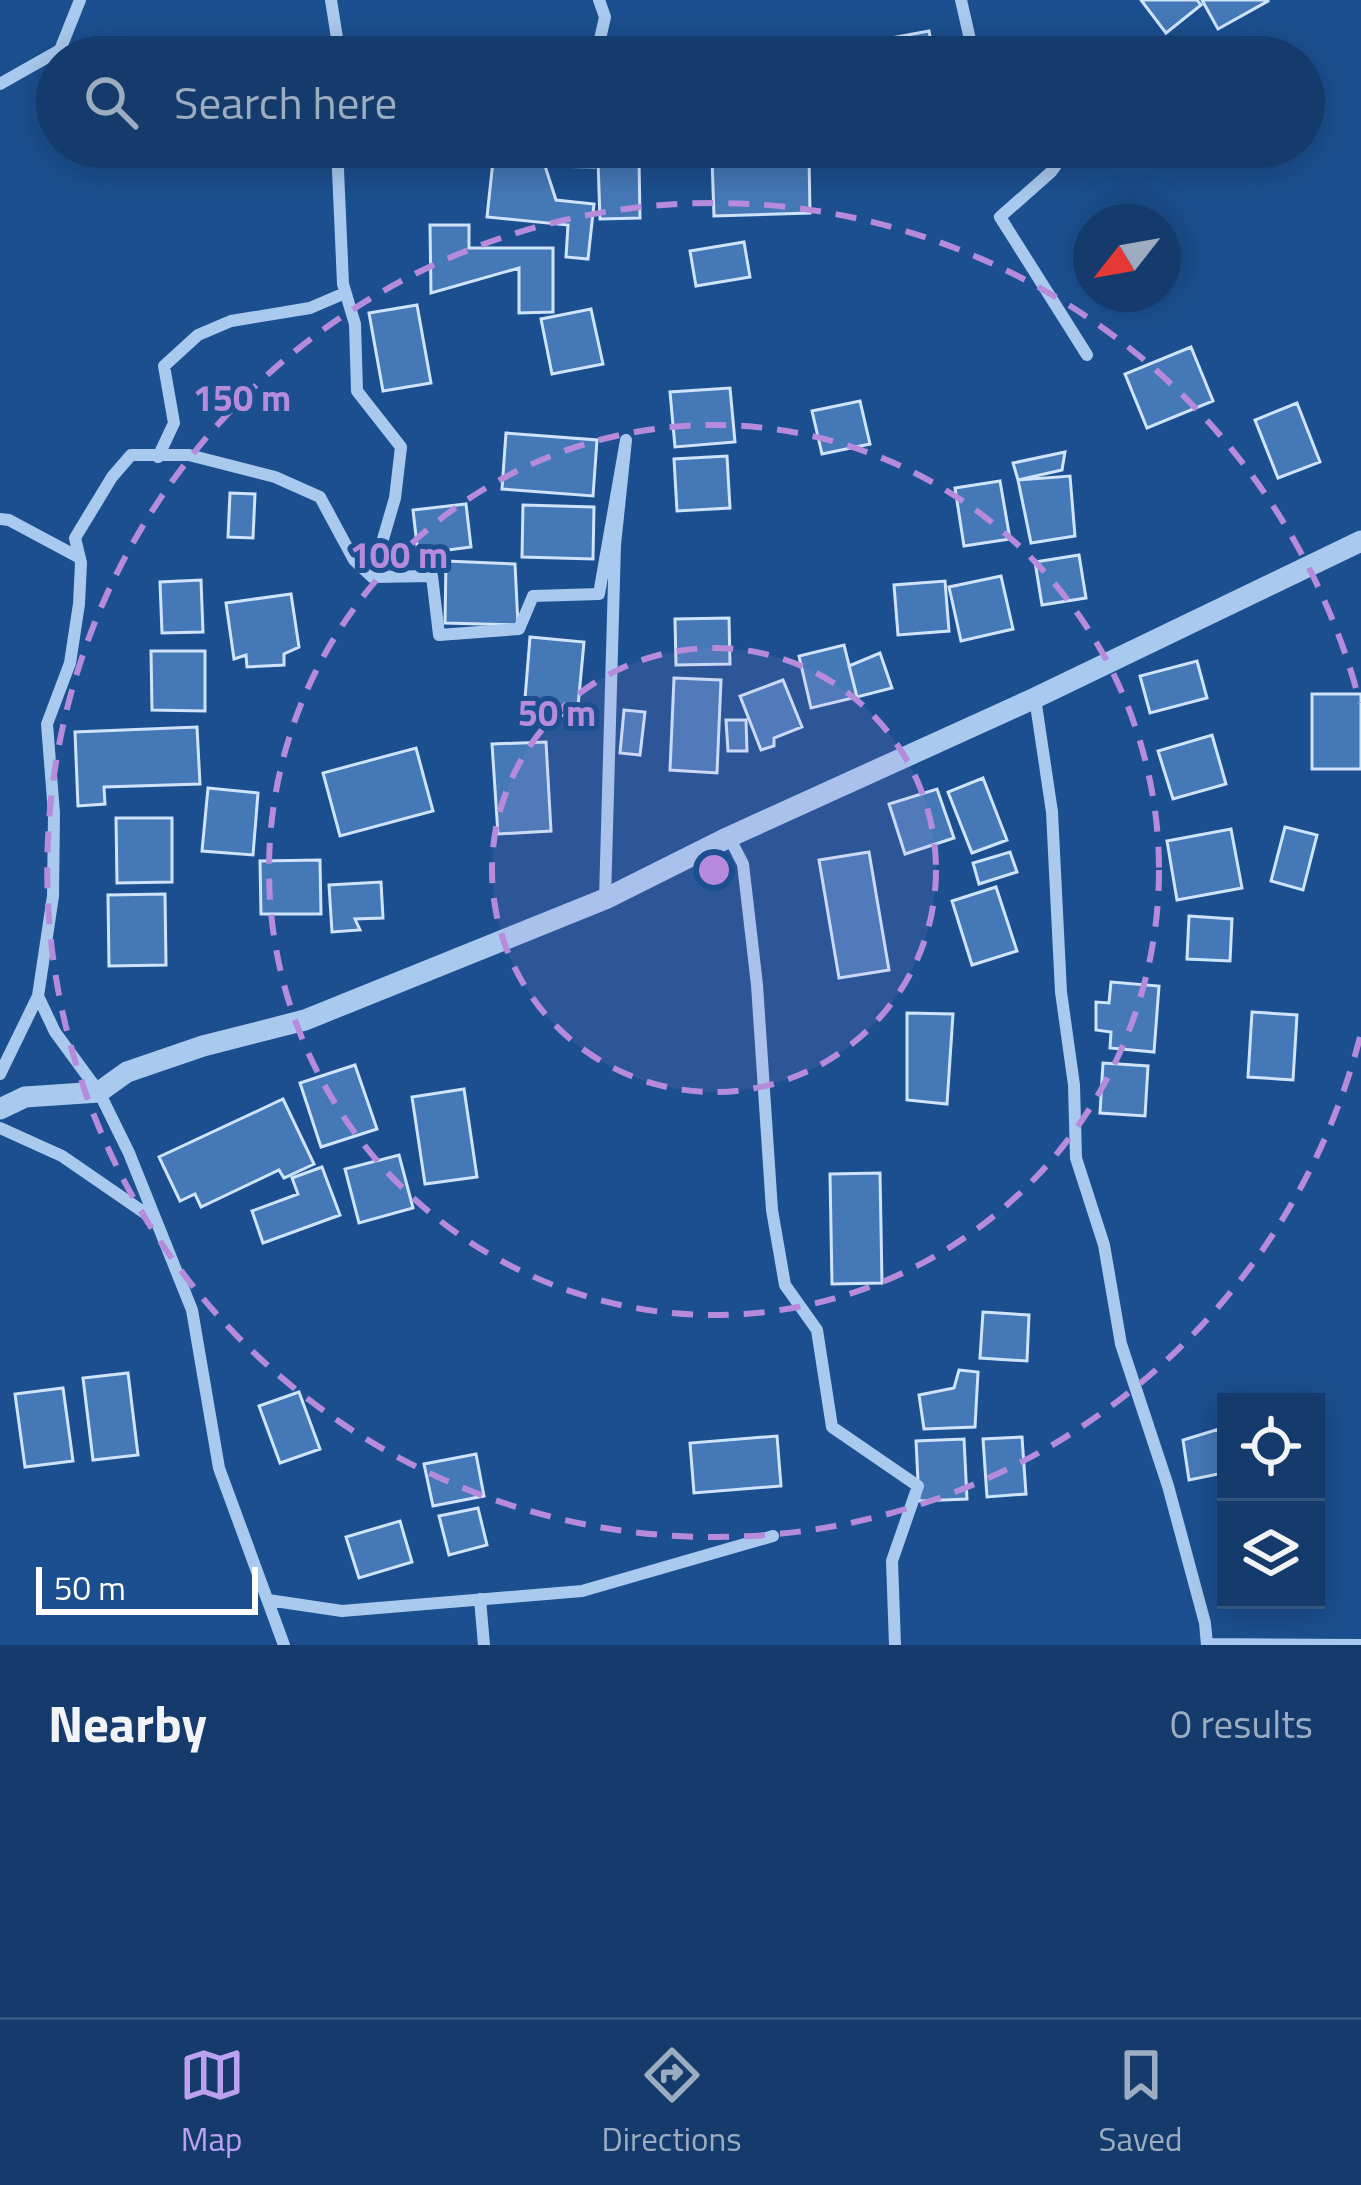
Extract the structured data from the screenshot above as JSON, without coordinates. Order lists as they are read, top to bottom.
{
  "scale_bar": "50 m",
  "north": "bottom left",
  "page": {
    "search": "Search here",
    "scale": "50 m",
    "heading": ["Nearby", "0 results"],
    "nav": ["Map", "Directions", "Saved"]
  },
  "rings": ["150 m", "100 m", "50 m"]
}
